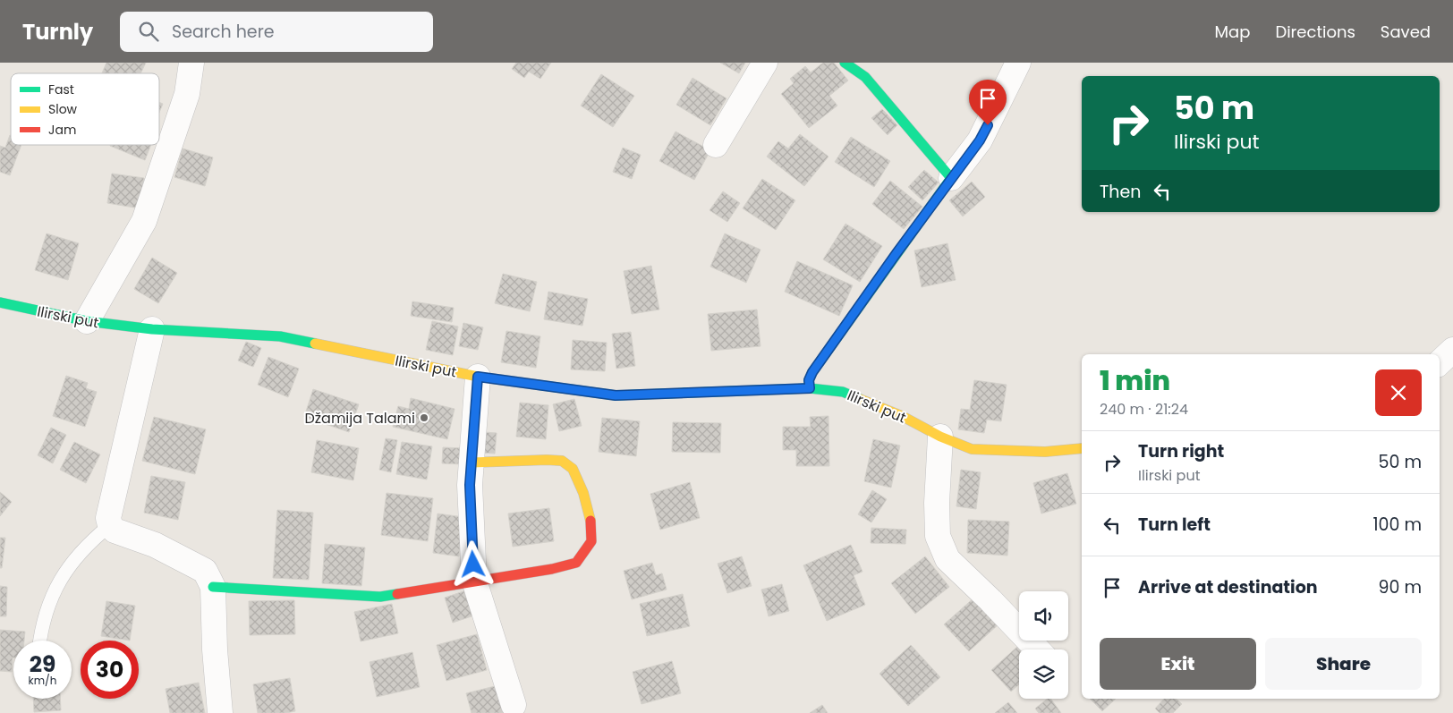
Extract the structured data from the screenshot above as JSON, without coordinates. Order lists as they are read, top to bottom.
{
  "streets": {
    "street": ["Ilirski put"]
  },
  "places": ["Džamija Talami"],
  "legend": ["Fast", "Slow", "Jam"],
  "page": {
    "header": "Turnly",
    "search": "Search here",
    "nav": ["Map", "Directions", "Saved"],
    "turn": ["50 m", "Ilirski put"],
    "then": "Then",
    "heading": ["1 min", "240 m · 21:24"],
    "list": [
      {
        "name": "Turn right",
        "note": "Ilirski put",
        "value": "50 m"
      },
      {
        "name": "Turn left",
        "value": "100 m"
      },
      {
        "name": "Arrive at destination",
        "value": "90 m"
      }
    ],
    "buttons": ["Exit", "Share"],
    "speed": "29 km/h",
    "limit": "30"
  }
}
